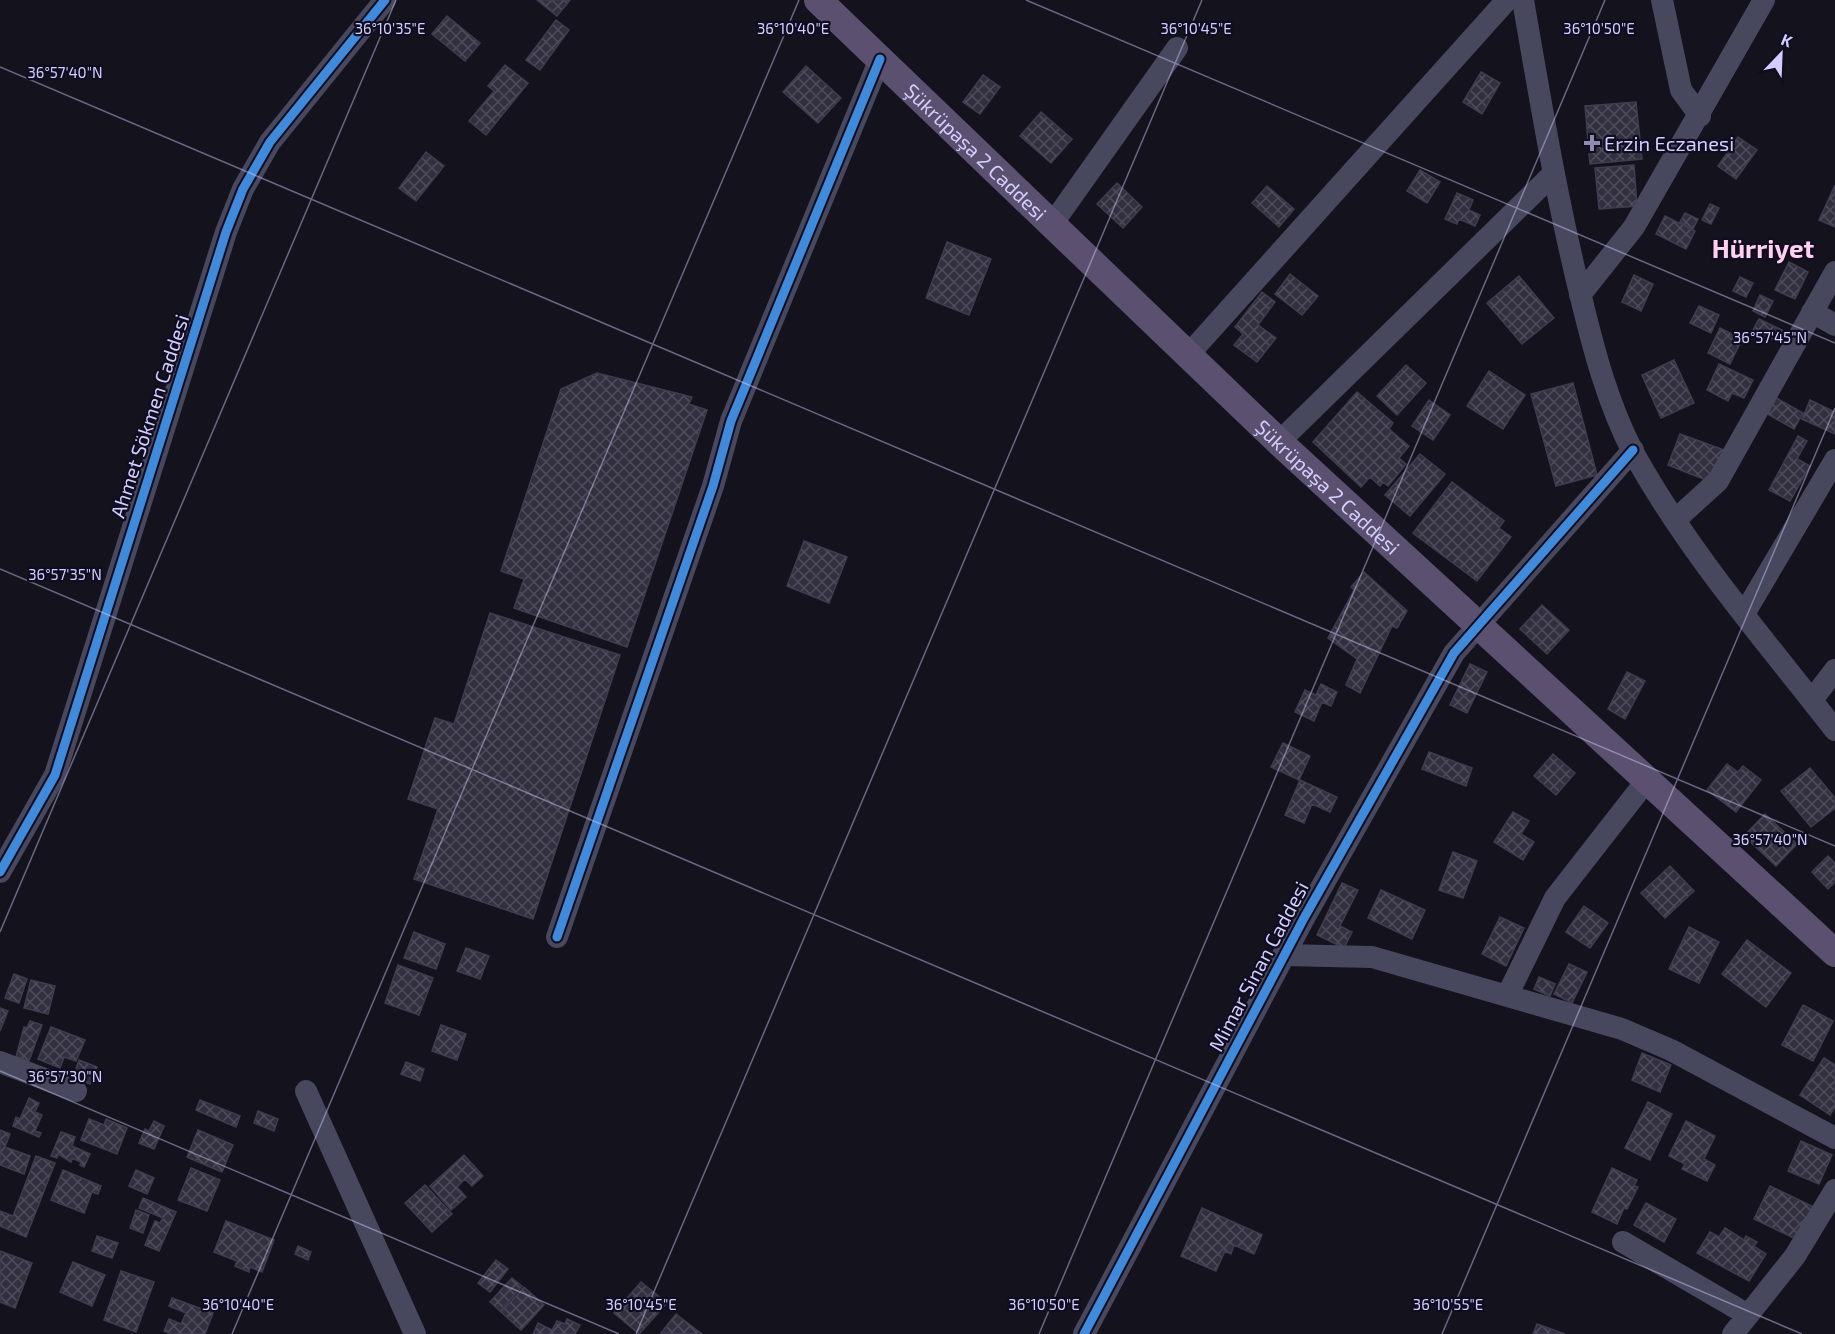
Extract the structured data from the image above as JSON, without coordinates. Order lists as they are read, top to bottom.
{
  "streets": {
    "main road": ["Şükrüpaşa 2 Caddesi"],
    "street": ["Ahmet Sökmen Caddesi", "Mimar Sinan Caddesi"]
  },
  "crossings": [
    ["Şükrüpaşa 2 Caddesi", "Mimar Sinan Caddesi"]
  ],
  "districts": ["Hürriyet"],
  "places": {
    "health": ["Erzin Eczanesi"]
  },
  "north": "top right",
  "coordinates": [
    "36°10'35\"E",
    "36°10'40\"E",
    "36°10'45\"E",
    "36°10'50\"E",
    "36°57'40\"N",
    "36°57'45\"N",
    "36°57'35\"N",
    "36°57'30\"N",
    "36°10'55\"E"
  ]
}
